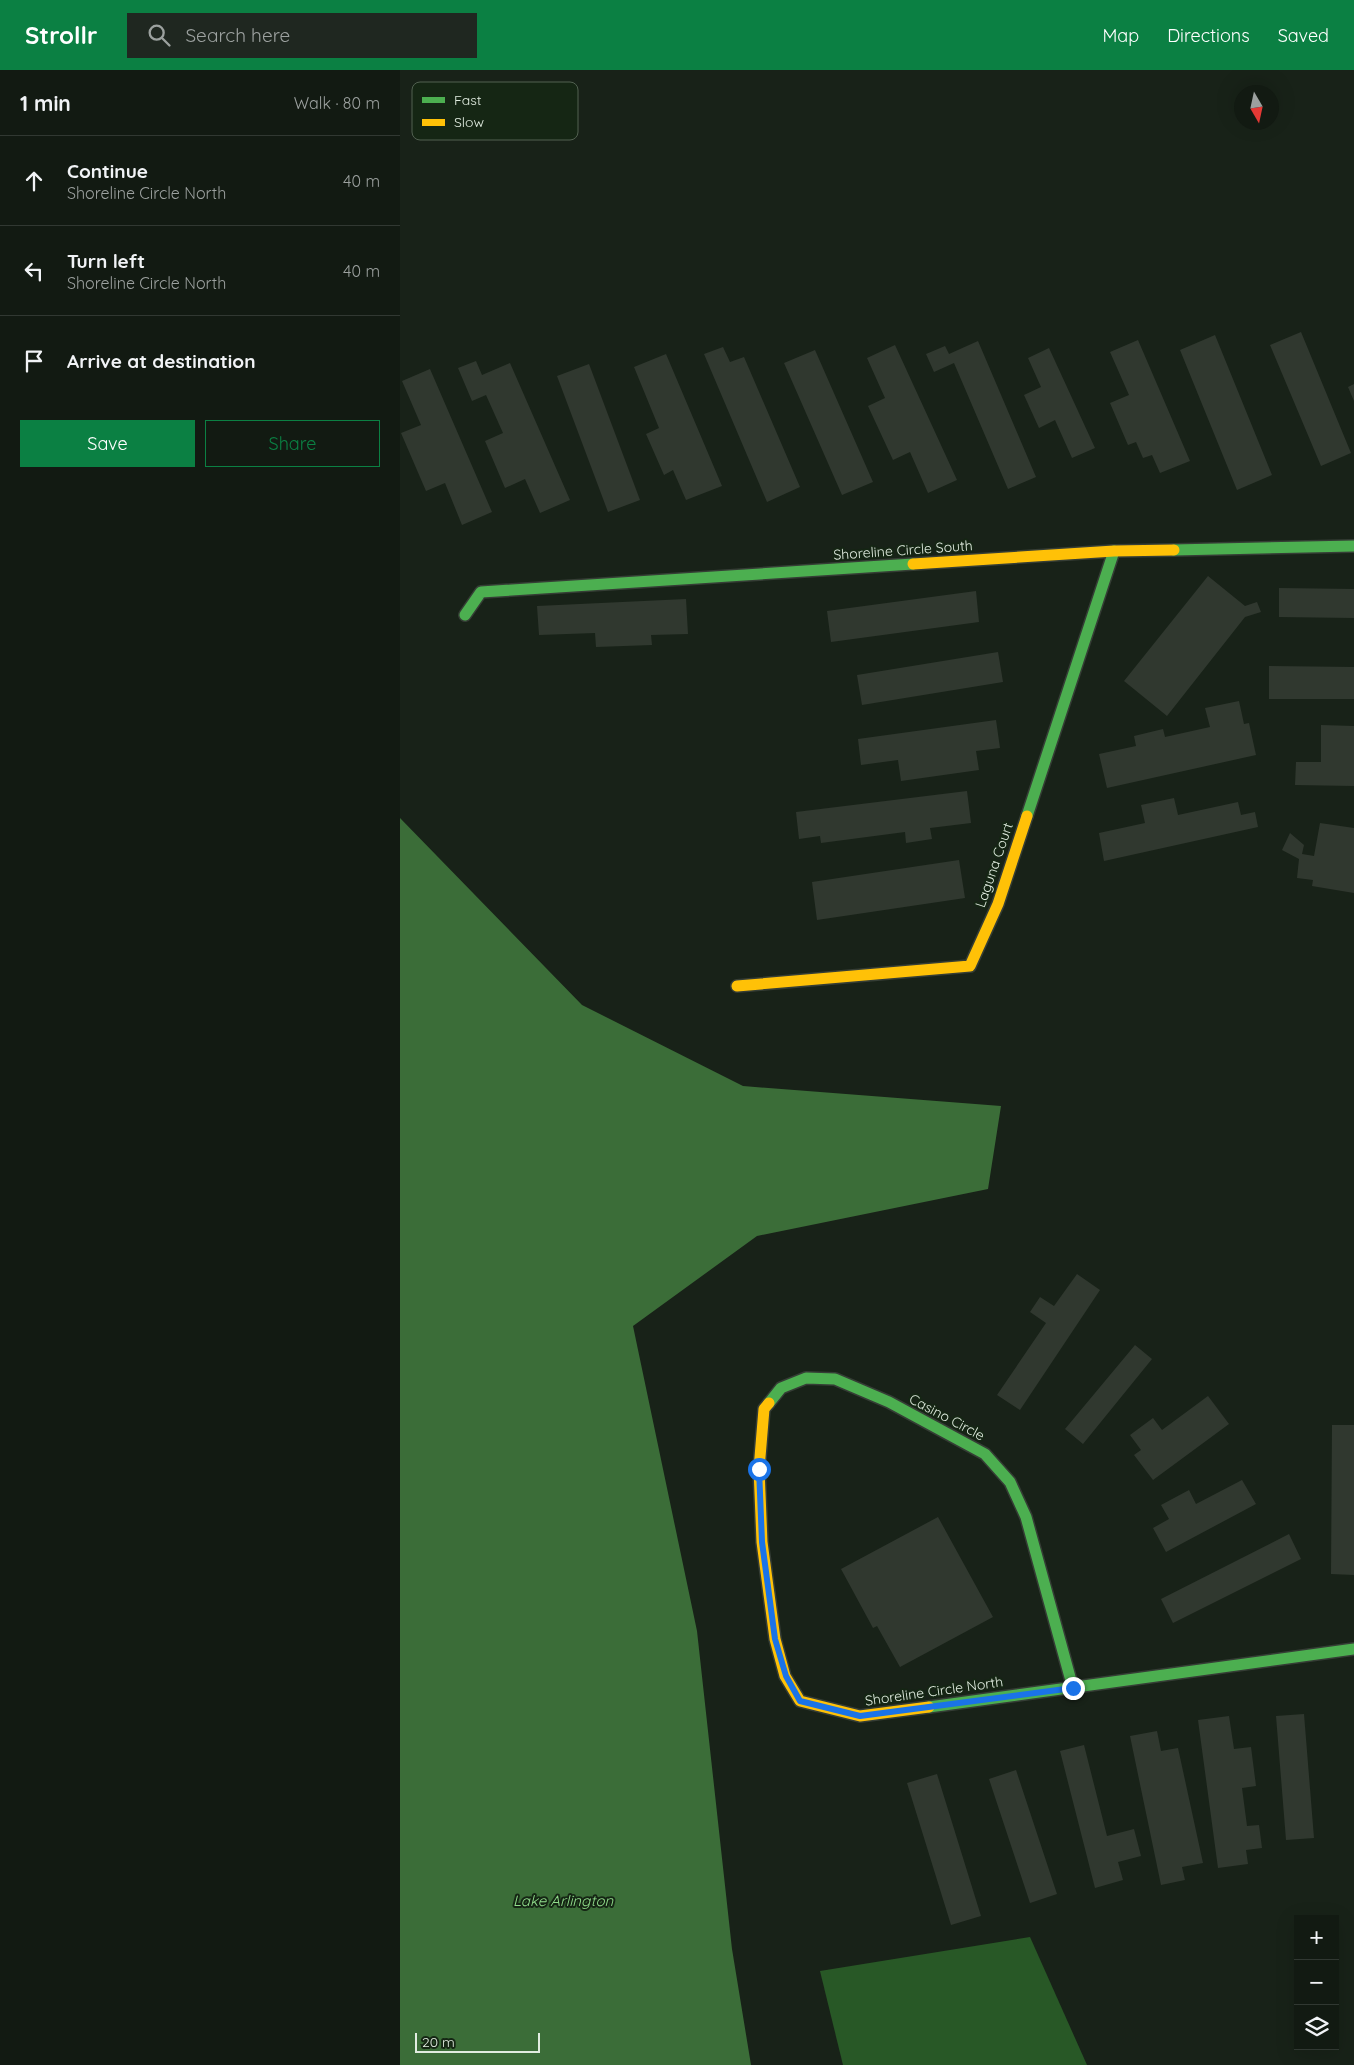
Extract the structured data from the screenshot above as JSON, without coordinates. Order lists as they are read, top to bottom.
{
  "streets": {
    "street": [
      "Shoreline Circle South",
      "Laguna Court",
      "Casino Circle",
      "Shoreline Circle North"
    ]
  },
  "crossings": [
    ["Shoreline Circle South", "Laguna Court"],
    ["Casino Circle", "Shoreline Circle North"]
  ],
  "water": ["Lake Arlington"],
  "legend": ["Fast", "Slow"],
  "scale_bar": "20 m",
  "north": "bottom",
  "page": {
    "header": "Strollr",
    "search": "Search here",
    "nav": ["Map", "Directions", "Saved"],
    "heading": ["1 min", "Walk · 80 m"],
    "list": [
      ["Continue", "Shoreline Circle North", "40 m"],
      ["Turn left", "Shoreline Circle North", "40 m"],
      "Arrive at destination"
    ],
    "buttons": ["Save", "Share"],
    "map_buttons": ["+", "−"],
    "scale": "20 m"
  }
}
